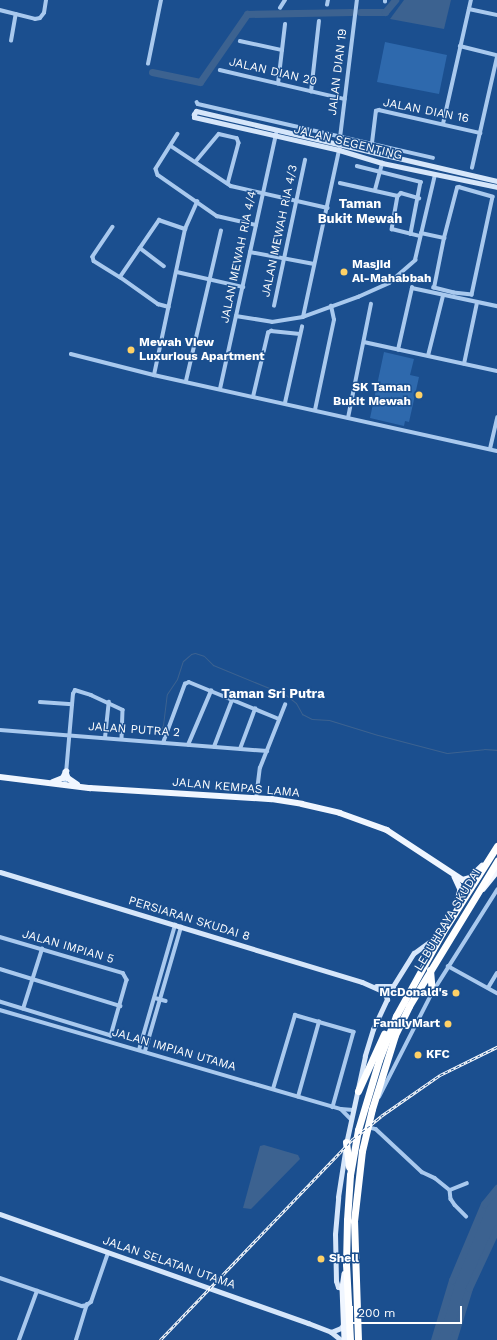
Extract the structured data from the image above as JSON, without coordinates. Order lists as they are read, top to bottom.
{
  "streets": {
    "highway": ["LEBUHRAYA SKUDAI"],
    "main road": ["JALAN KEMPAS LAMA"],
    "street": [
      "JALAN DIAN 20",
      "JALAN DIAN 19",
      "JALAN DIAN 16",
      "JALAN SEGENTING",
      "JALAN MEWAH RIA 4/3",
      "JALAN MEWAH RIA 4/4",
      "JALAN PUTRA 2",
      "PERSIARAN SKUDAI 8",
      "JALAN IMPIAN 5",
      "JALAN IMPIAN UTAMA",
      "JALAN SELATAN UTAMA"
    ]
  },
  "crossings": [
    ["JALAN DIAN 20", "JALAN DIAN 19"],
    ["JALAN DIAN 19", "JALAN SEGENTING"],
    ["JALAN SEGENTING", "JALAN MEWAH RIA 4/4"],
    ["JALAN KEMPAS LAMA", "LEBUHRAYA SKUDAI"]
  ],
  "districts": ["Taman Bukit Mewah", "Taman Sri Putra"],
  "places": [
    "Masjid Al-Mahabbah",
    "Mewah View Luxurious Apartment",
    "SK Taman Bukit Mewah",
    "McDonald's",
    "FamilyMart",
    "KFC",
    "Shell"
  ],
  "scale_bar": "200 m"
}
